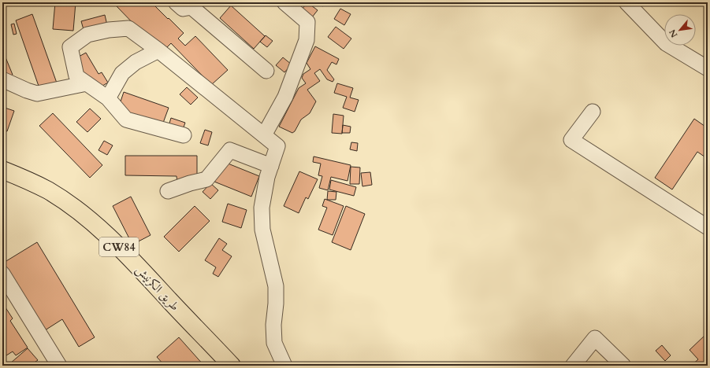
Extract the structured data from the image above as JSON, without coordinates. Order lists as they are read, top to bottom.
{
  "streets": {
    "main road": ["CW84", "طريق الكرنيش"]
  },
  "north": "bottom left"
}
